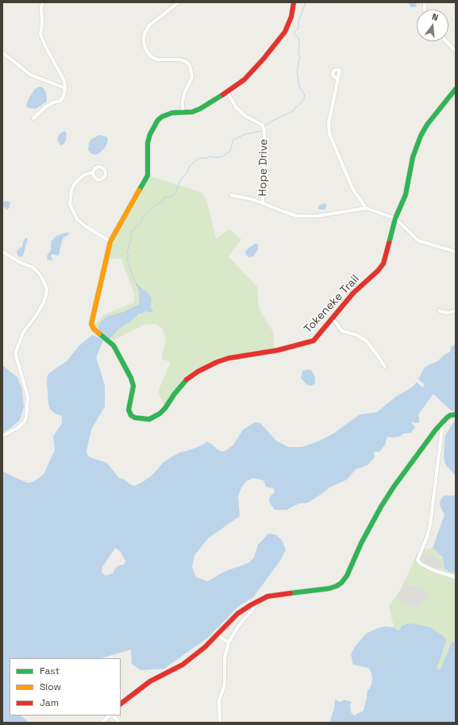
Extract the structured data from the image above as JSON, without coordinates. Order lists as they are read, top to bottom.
{
  "streets": {
    "street": ["Hope Drive", "Tokeneke Trail"]
  },
  "legend": ["Fast", "Slow", "Jam"],
  "north": "top"
}
